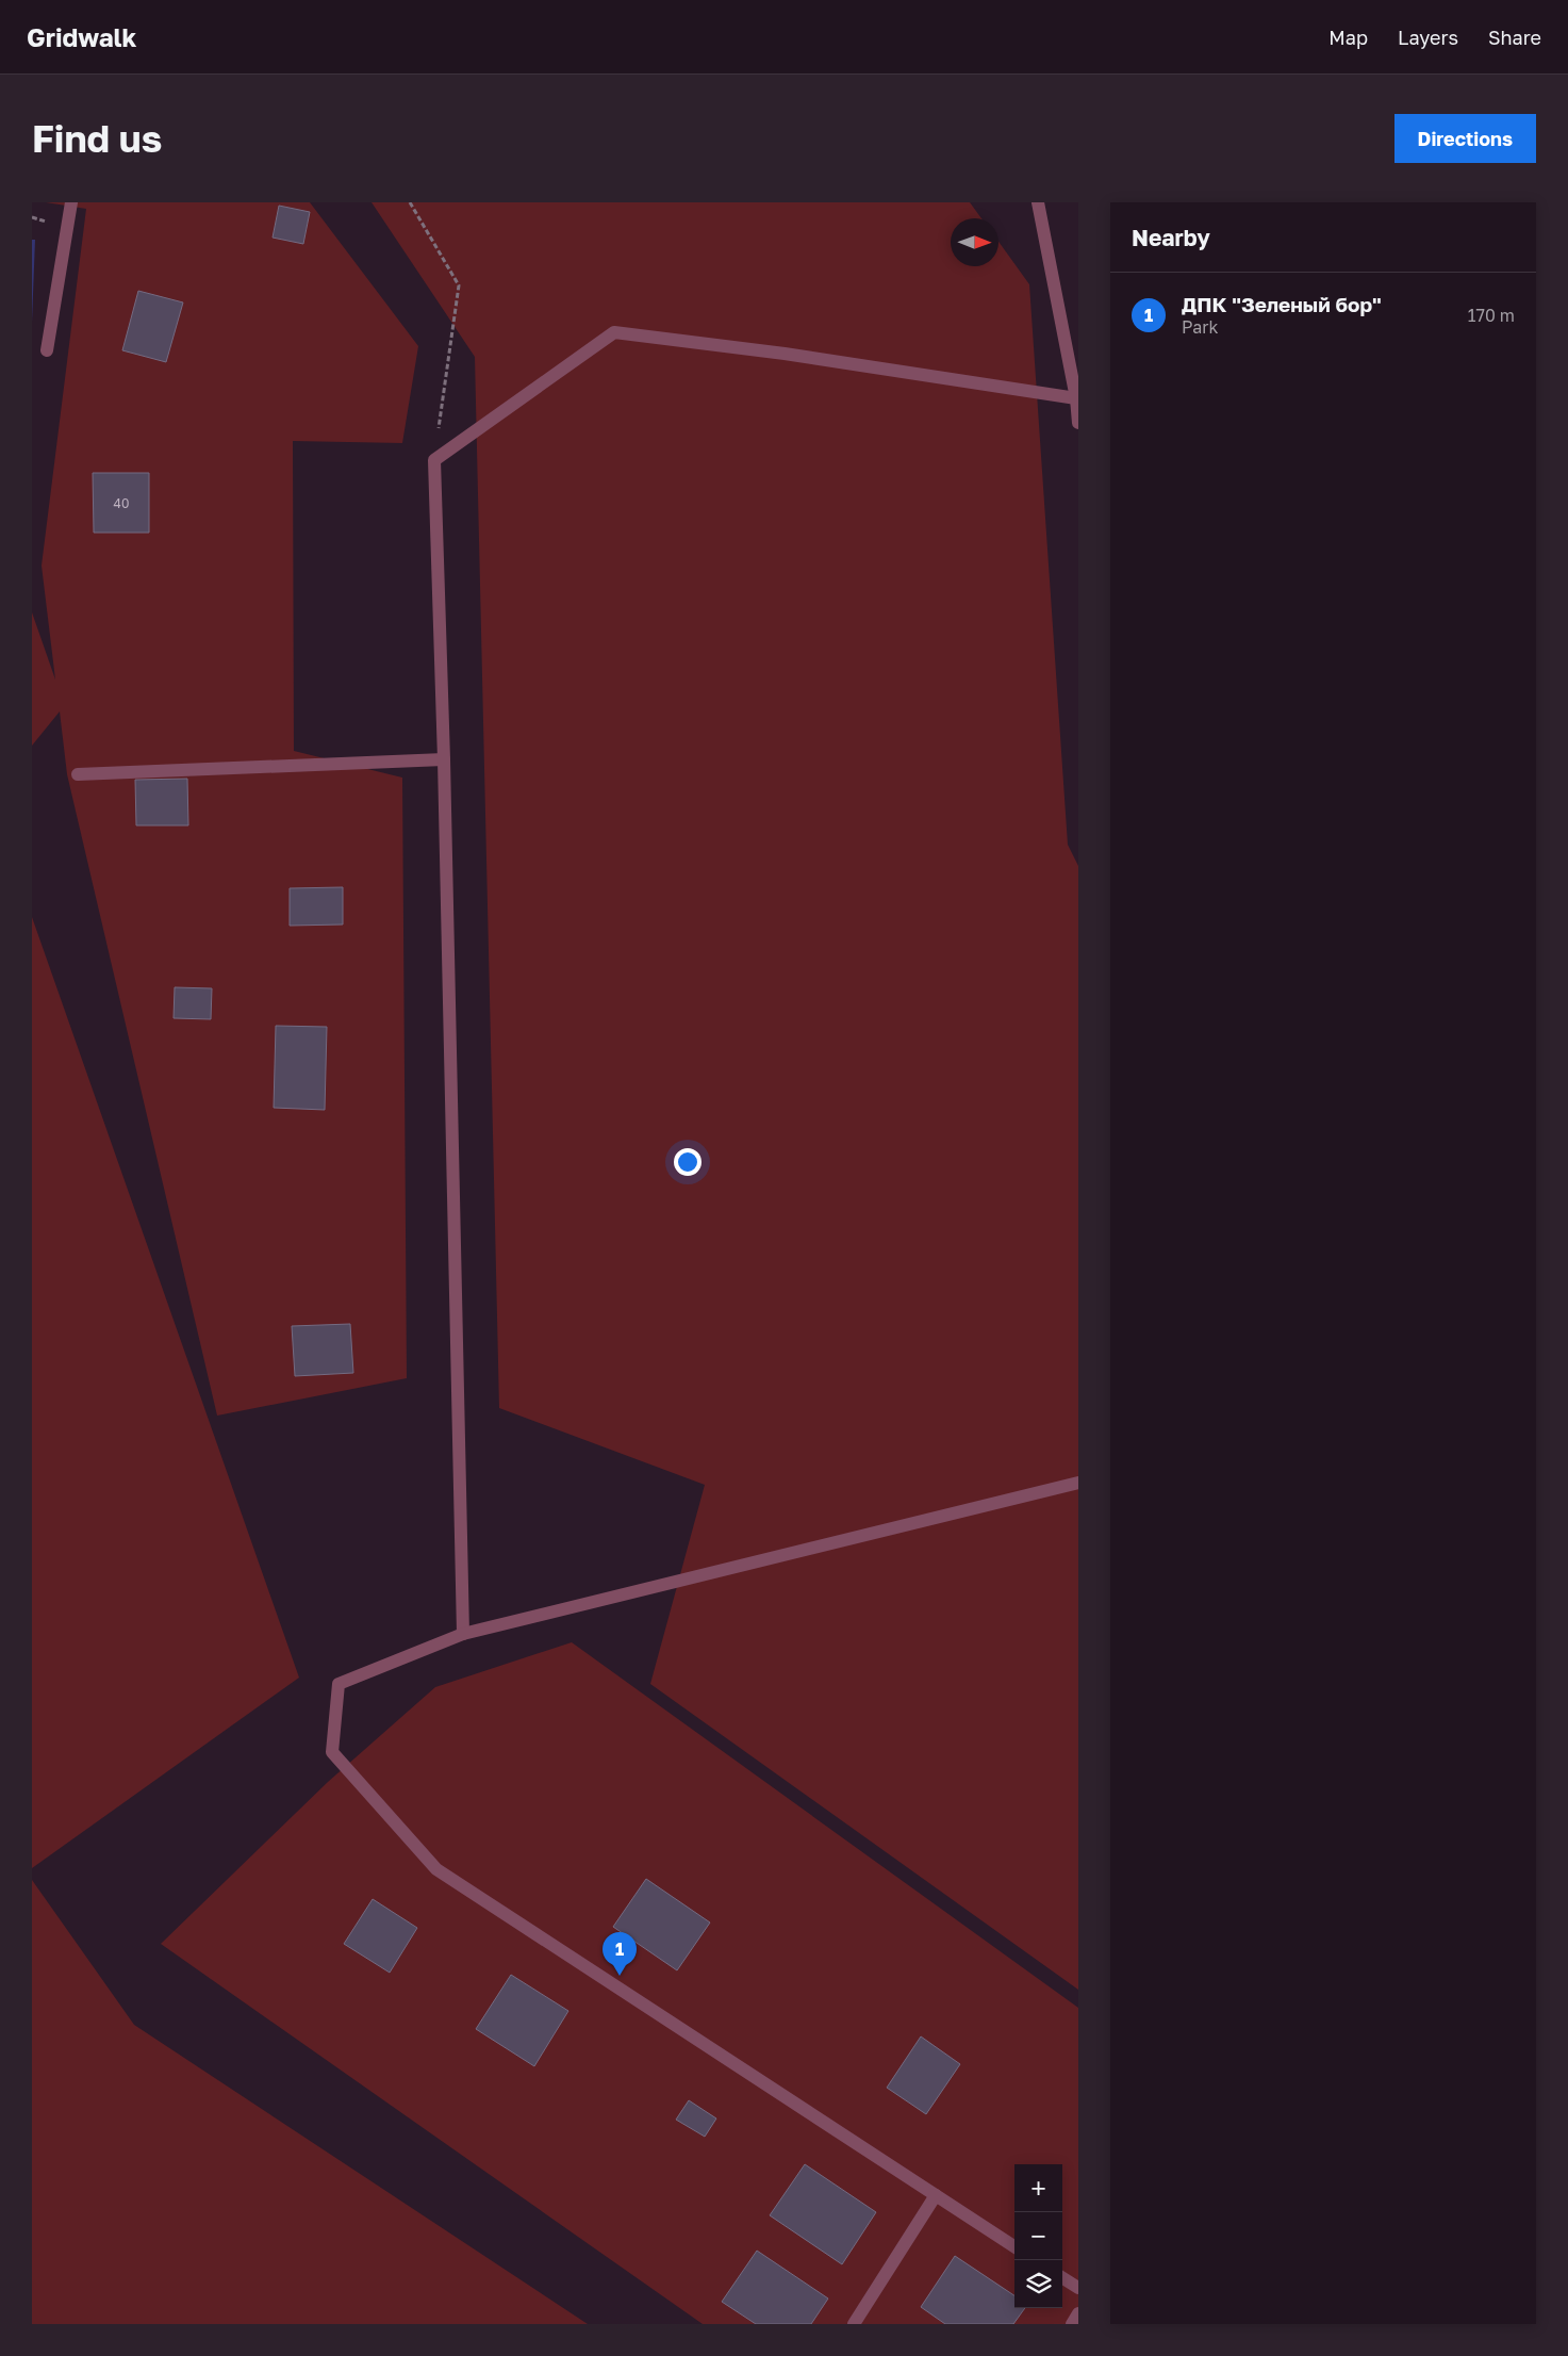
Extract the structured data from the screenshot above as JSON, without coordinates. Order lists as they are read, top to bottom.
{
  "house_numbers": ["40"],
  "north": "right",
  "page": {
    "header": "Gridwalk",
    "nav": ["Map", "Layers", "Share"],
    "buttons": "Directions",
    "title": "Find us",
    "heading": "Nearby",
    "list": [
      {
        "mark": "1",
        "name": "ДПК \"Зеленый бор\"",
        "note": "Park",
        "value": "170 m"
      }
    ],
    "pins": "1",
    "map_buttons": ["+", "−"]
  }
}
